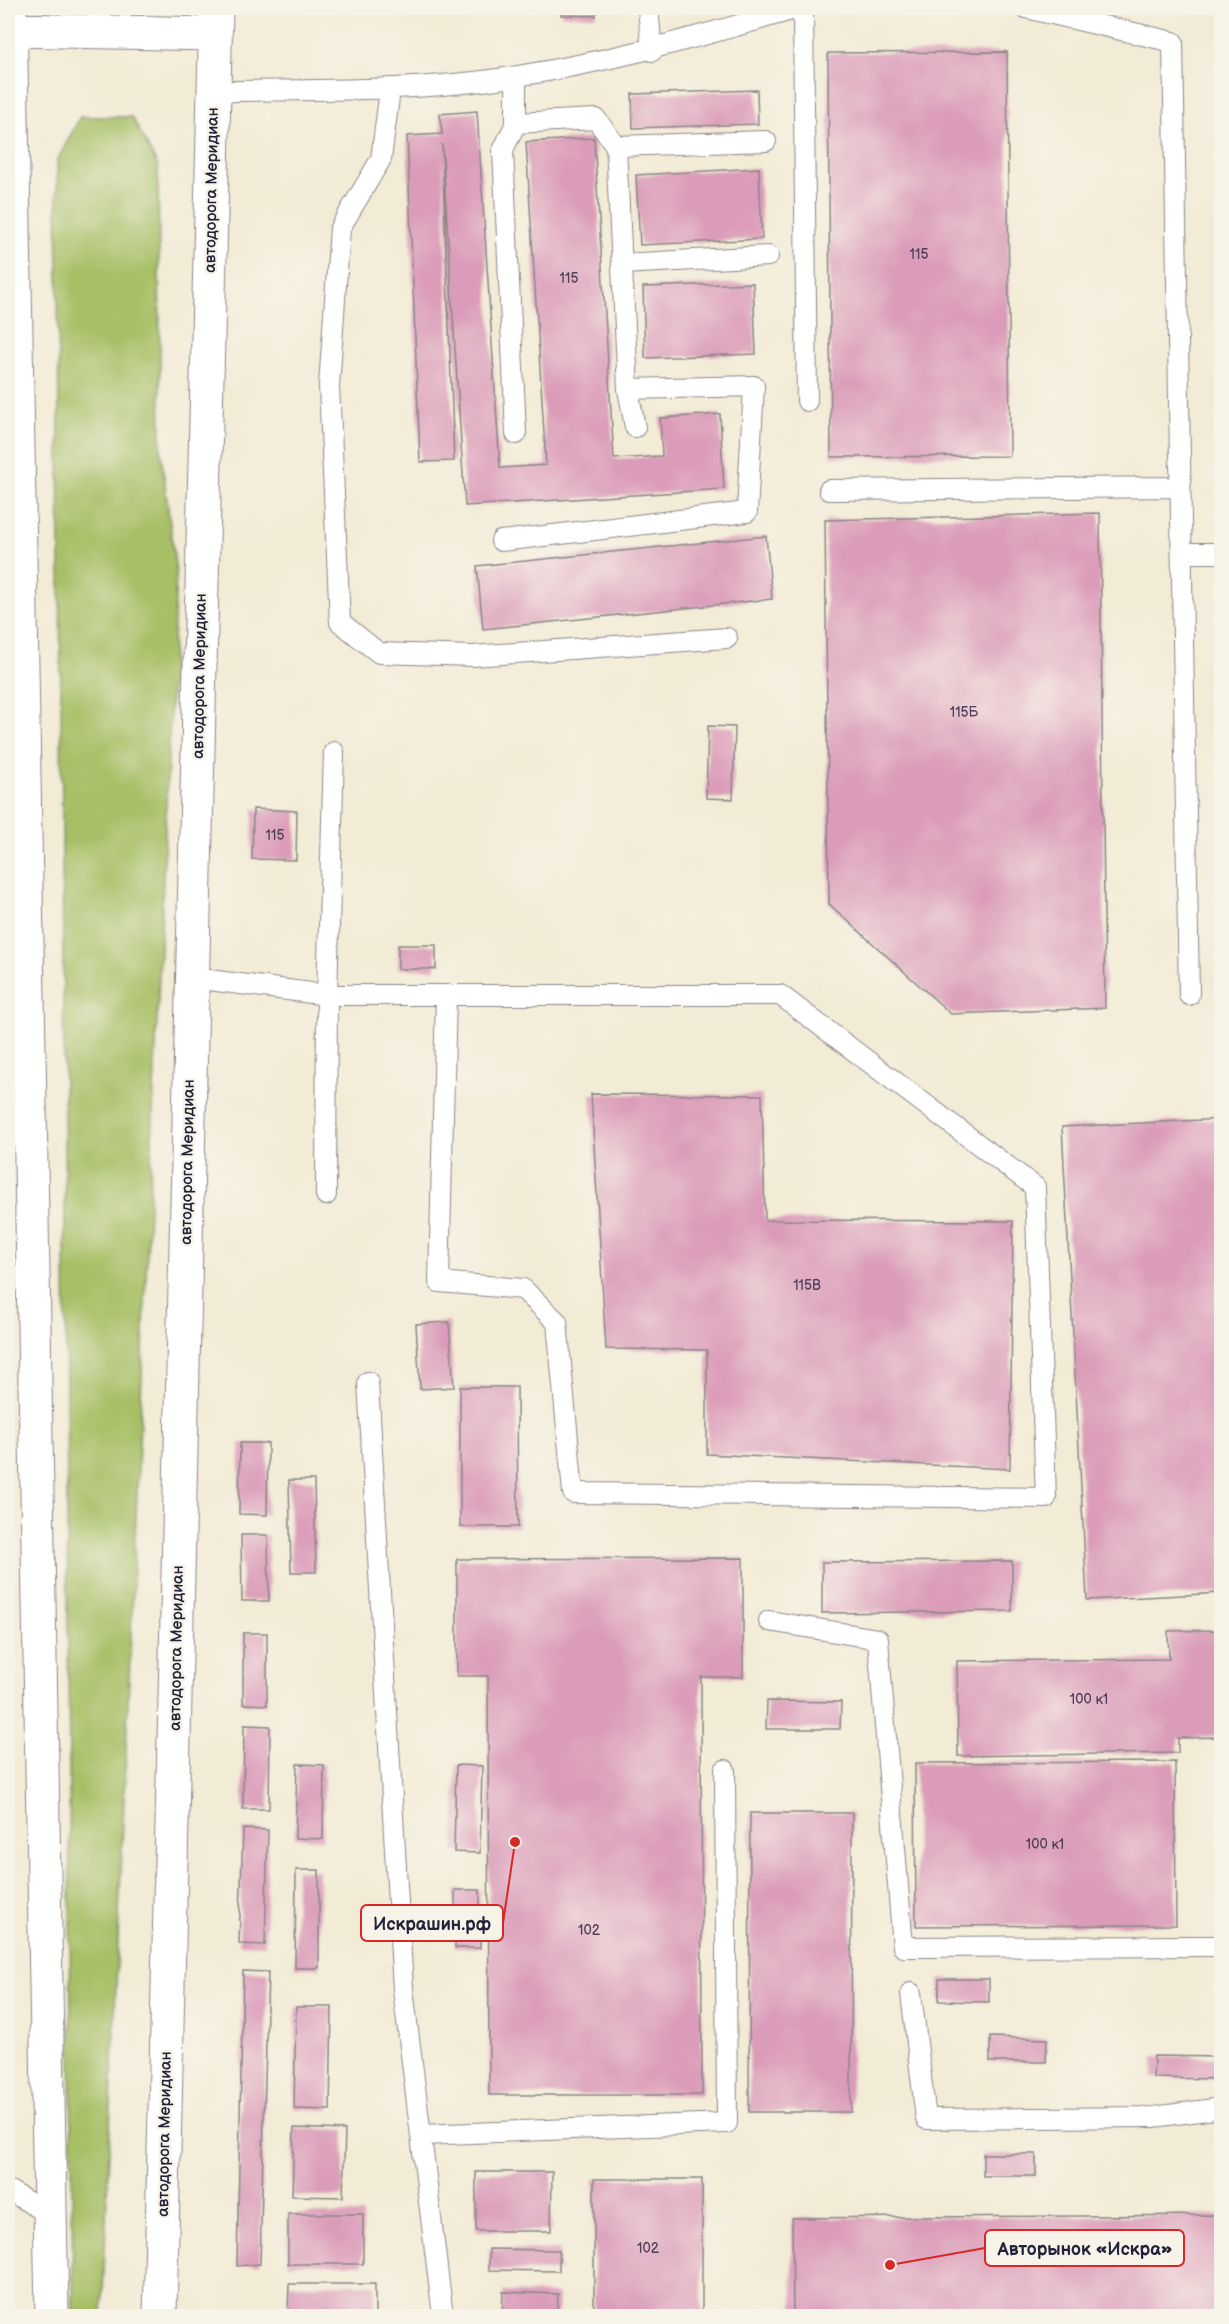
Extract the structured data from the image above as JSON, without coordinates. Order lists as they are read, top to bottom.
{
  "streets": {
    "main road": ["автодорога Меридиан"]
  },
  "places": ["Искрашин.рф", "Авторынок «Искра»"],
  "house_numbers": [
    "115",
    "115",
    "115Б",
    "115",
    "115В",
    "100 к1",
    "100 к1",
    "102",
    "102"
  ]
}
